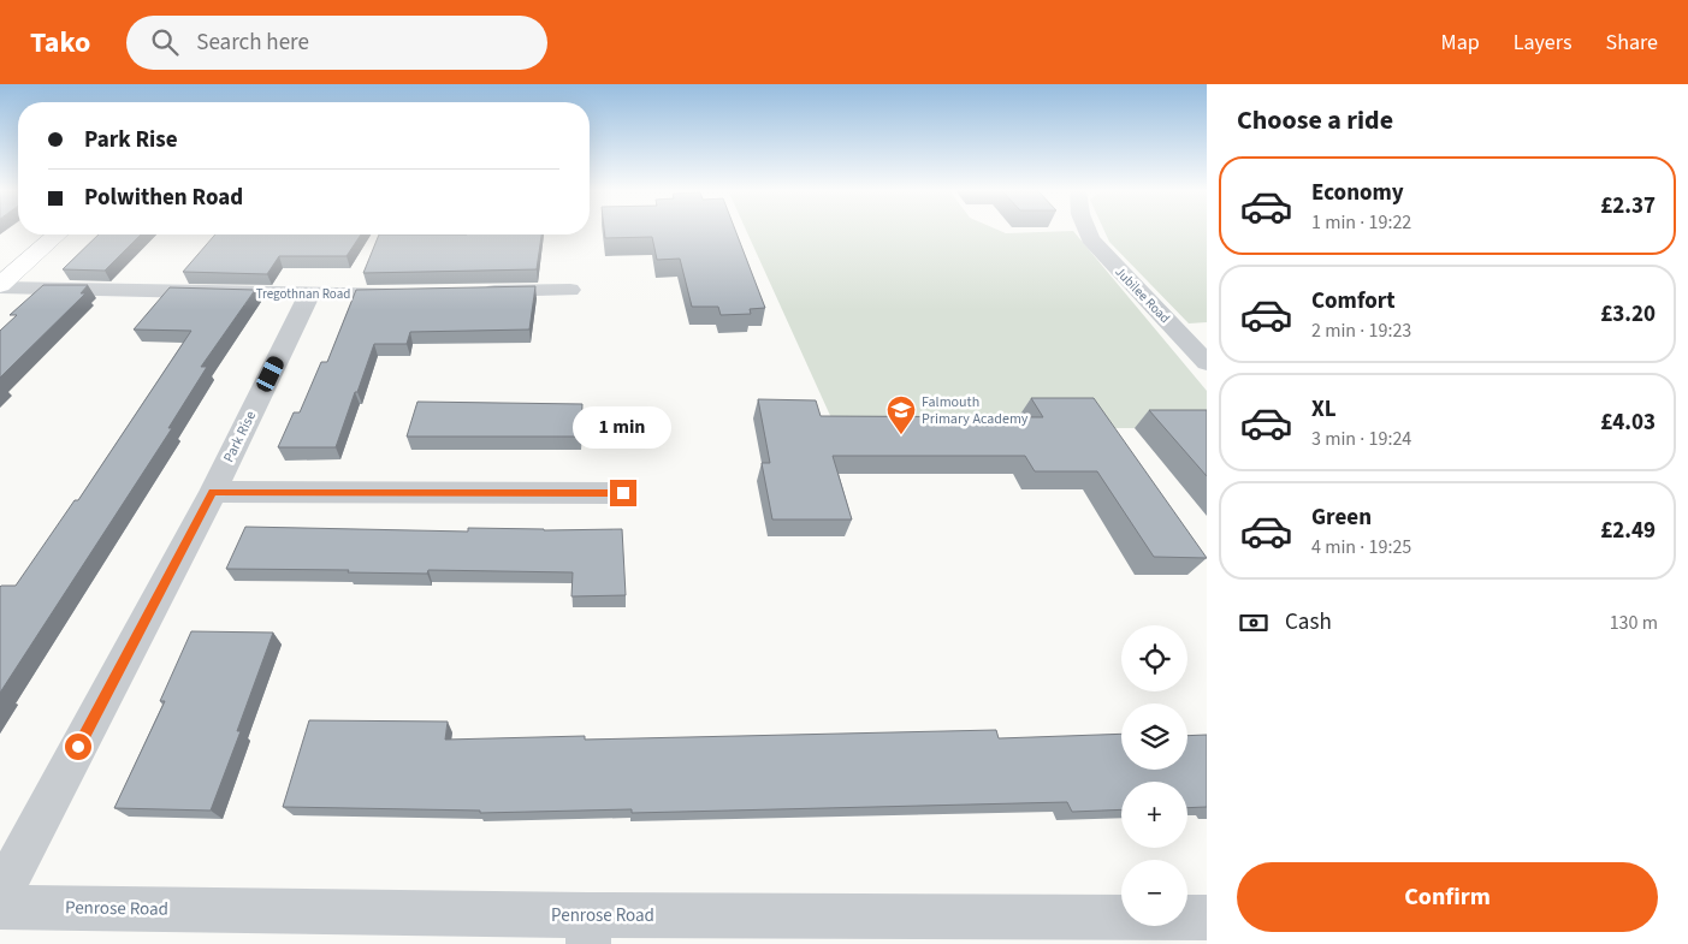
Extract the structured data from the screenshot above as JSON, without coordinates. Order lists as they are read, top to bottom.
{
  "streets": {
    "street": [
      "Tregothnan Road",
      "Jubilee Road",
      "Park Rise",
      "Penrose Road"
    ]
  },
  "crossings": [
    ["Tregothnan Road", "Park Rise"]
  ],
  "places": {
    "school or university": ["Falmouth Primary Academy"]
  },
  "page": {
    "header": "Tako",
    "search": "Search here",
    "nav": ["Map", "Layers", "Share"],
    "heading": "Choose a ride",
    "banner": ["Park Rise", "Polwithen Road"],
    "list": [
      {
        "name": "Economy",
        "note": "1 min · 19:22",
        "value": "£2.37"
      },
      {
        "name": "Comfort",
        "note": "2 min · 19:23",
        "value": "£3.20"
      },
      {
        "name": "XL",
        "note": "3 min · 19:24",
        "value": "£4.03"
      },
      {
        "name": "Green",
        "note": "4 min · 19:25",
        "value": "£2.49"
      }
    ],
    "bubble": "1 min",
    "pay": ["Cash", "130 m"],
    "map_buttons": ["+", "−"],
    "buttons": "Confirm"
  }
}
